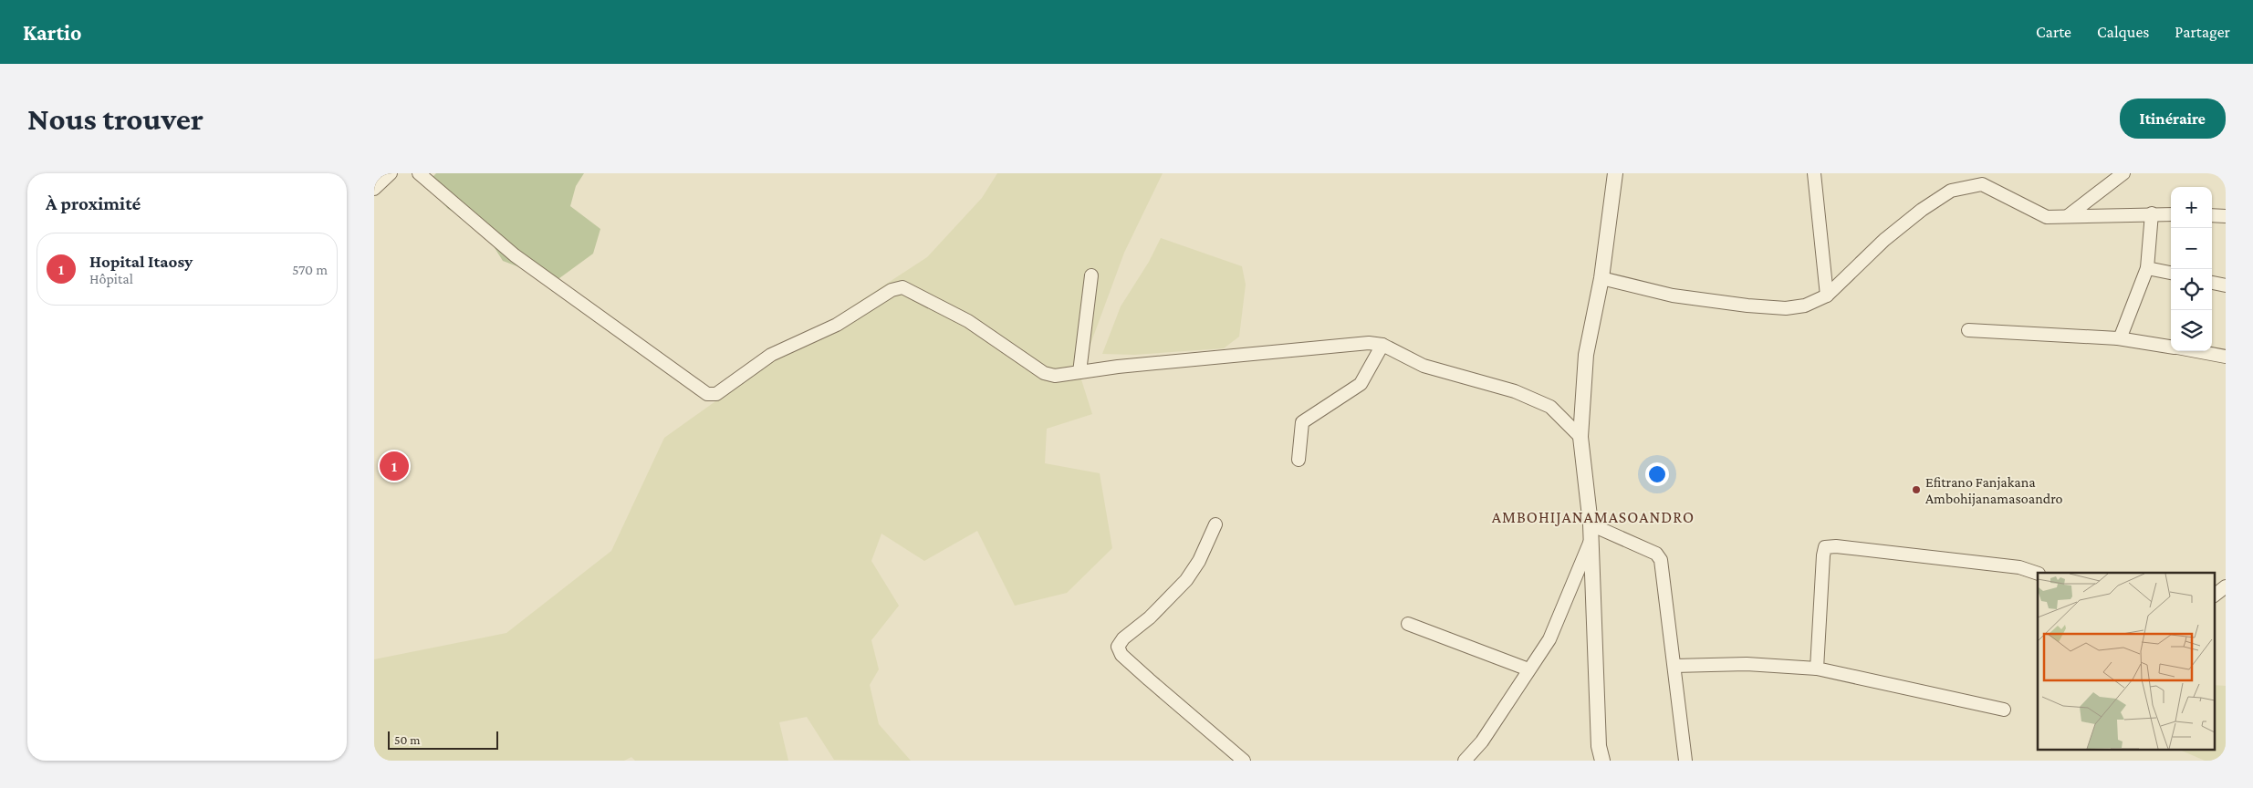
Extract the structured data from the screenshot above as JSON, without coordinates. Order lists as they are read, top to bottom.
{
  "districts": ["AMBOHIJANAMASOANDRO"],
  "places": ["Efitrano Fanjakana Ambohijanamasoandro"],
  "scale_bar": "50 m",
  "page": {
    "header": "Kartio",
    "nav": ["Carte", "Calques", "Partager"],
    "buttons": "Itinéraire",
    "title": "Nous trouver",
    "heading": "À proximité",
    "map_buttons": ["+", "−"],
    "list": [
      {
        "mark": "1",
        "name": "Hopital Itaosy",
        "note": "Hôpital",
        "value": "570 m"
      }
    ],
    "pins": "1",
    "scale": "50 m"
  }
}
